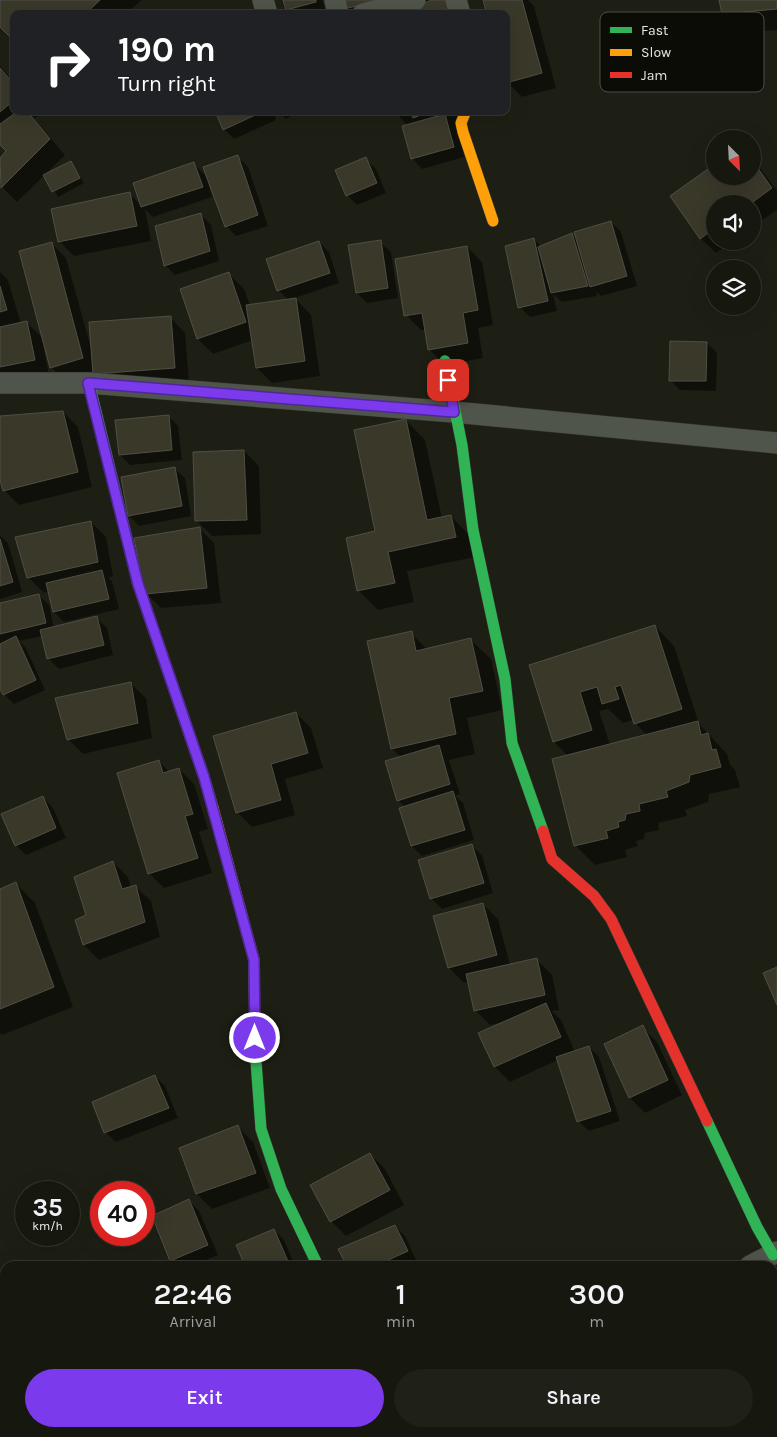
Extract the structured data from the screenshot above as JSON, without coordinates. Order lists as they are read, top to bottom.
{
  "legend": ["Fast", "Slow", "Jam"],
  "north": "bottom right",
  "page": {
    "turn": ["190 m", "Turn right"],
    "speed": "35 km/h",
    "limit": "40",
    "eta": [
      "22:46",
      "Arrival",
      "1",
      "min",
      "300",
      "m"
    ],
    "buttons": ["Exit", "Share"]
  }
}
